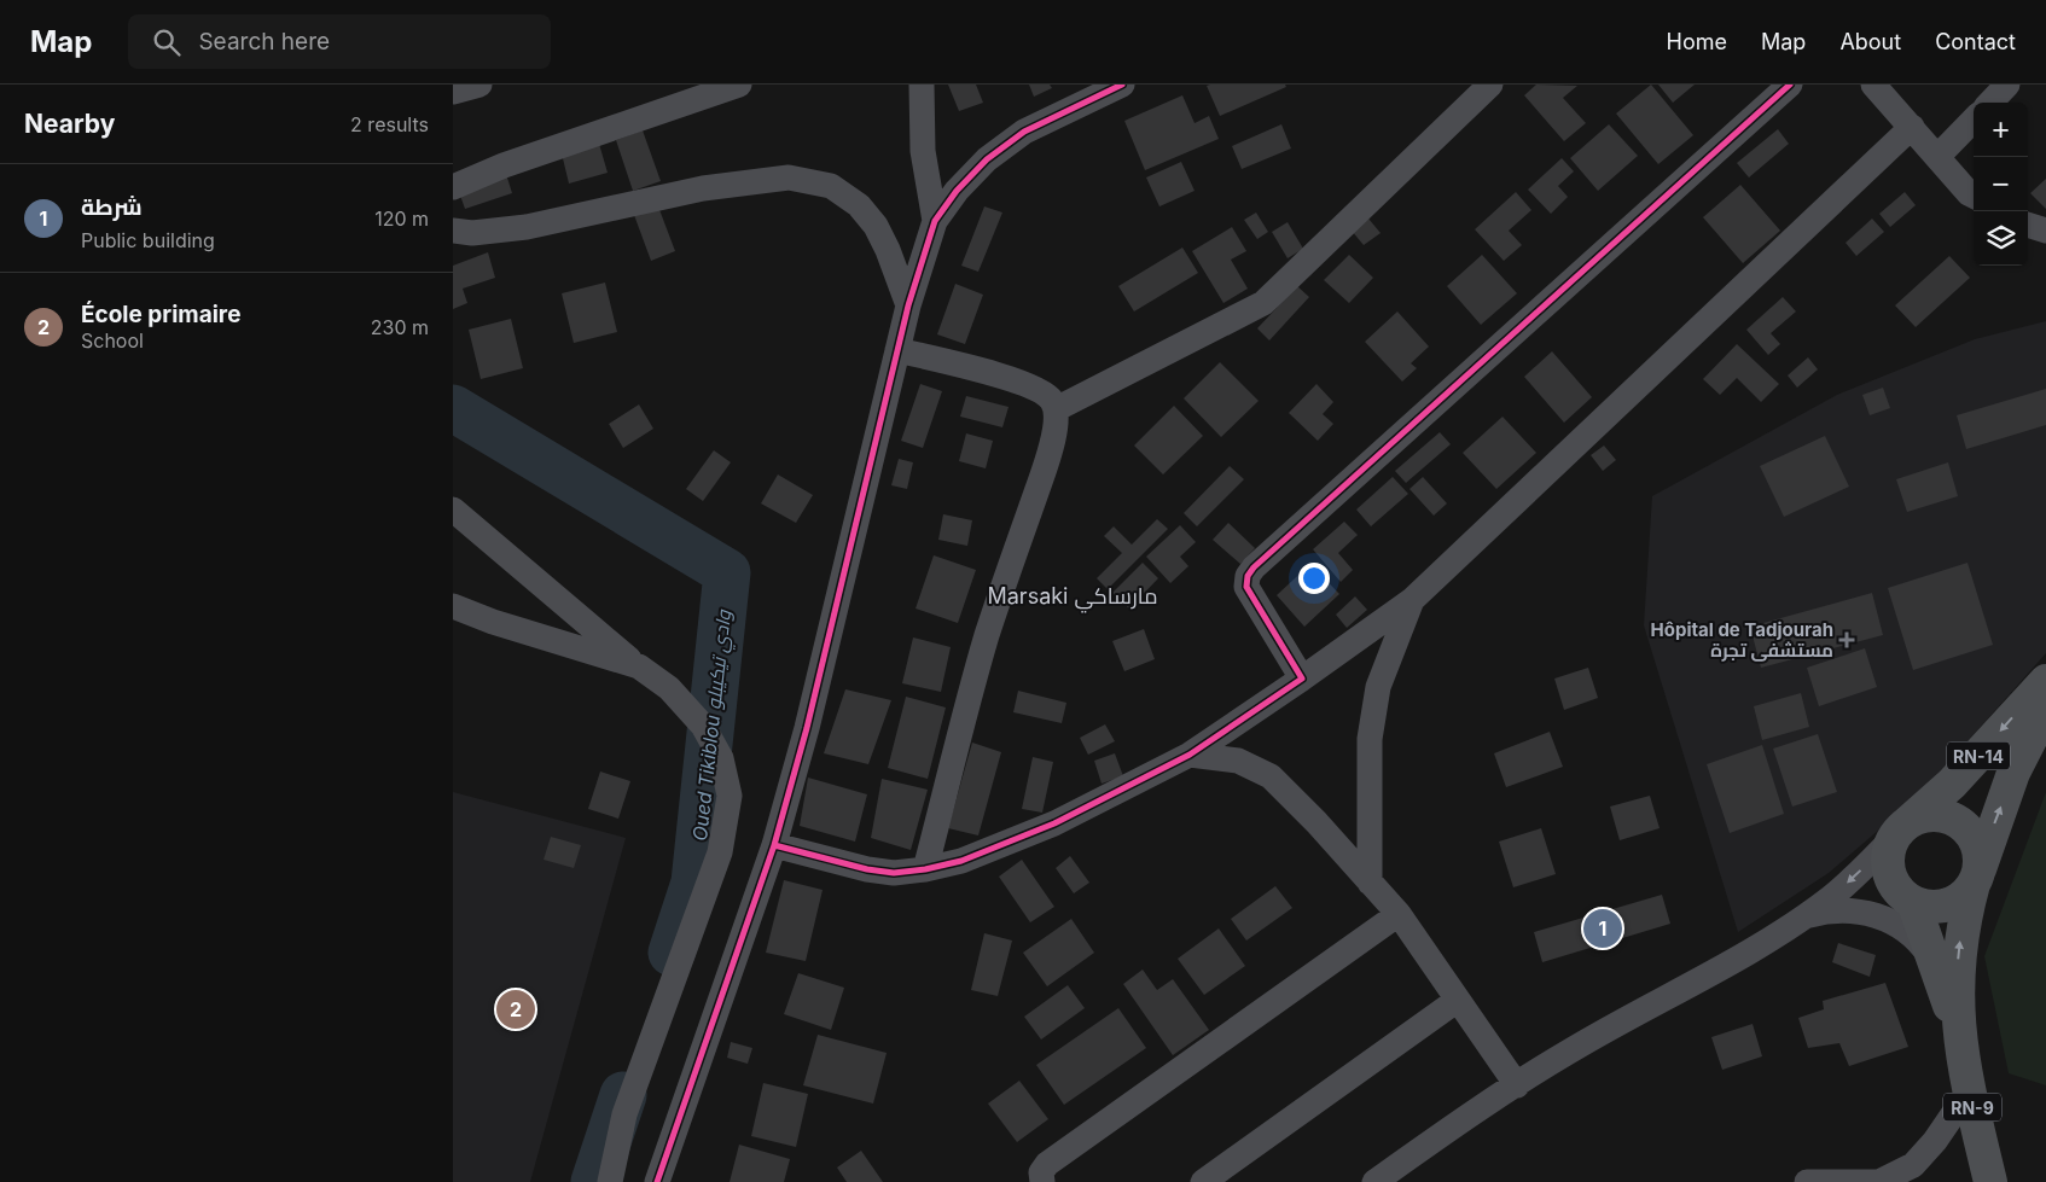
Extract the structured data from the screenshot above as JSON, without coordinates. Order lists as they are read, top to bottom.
{
  "streets": {
    "main road": ["RN-14", "RN-9"]
  },
  "crossings": [
    ["RN-14", "RN-9"]
  ],
  "districts": ["Marsaki مارساكي"],
  "water": ["Oued Tikiblou وادي تيكيبلو"],
  "places": {
    "health": ["Hôpital de Tadjourah مستشفى تجرة"]
  },
  "page": {
    "header": "Map",
    "search": "Search here",
    "nav": [
      "Home",
      "Map",
      "About",
      "Contact"
    ],
    "heading": ["Nearby", "2 results"],
    "map_buttons": ["+", "−"],
    "list": [
      {
        "mark": "1",
        "name": "شرطة",
        "note": "Public building",
        "value": "120 m"
      },
      {
        "mark": "2",
        "name": "École primaire",
        "note": "School",
        "value": "230 m"
      }
    ],
    "pins": ["1", "2"]
  }
}
